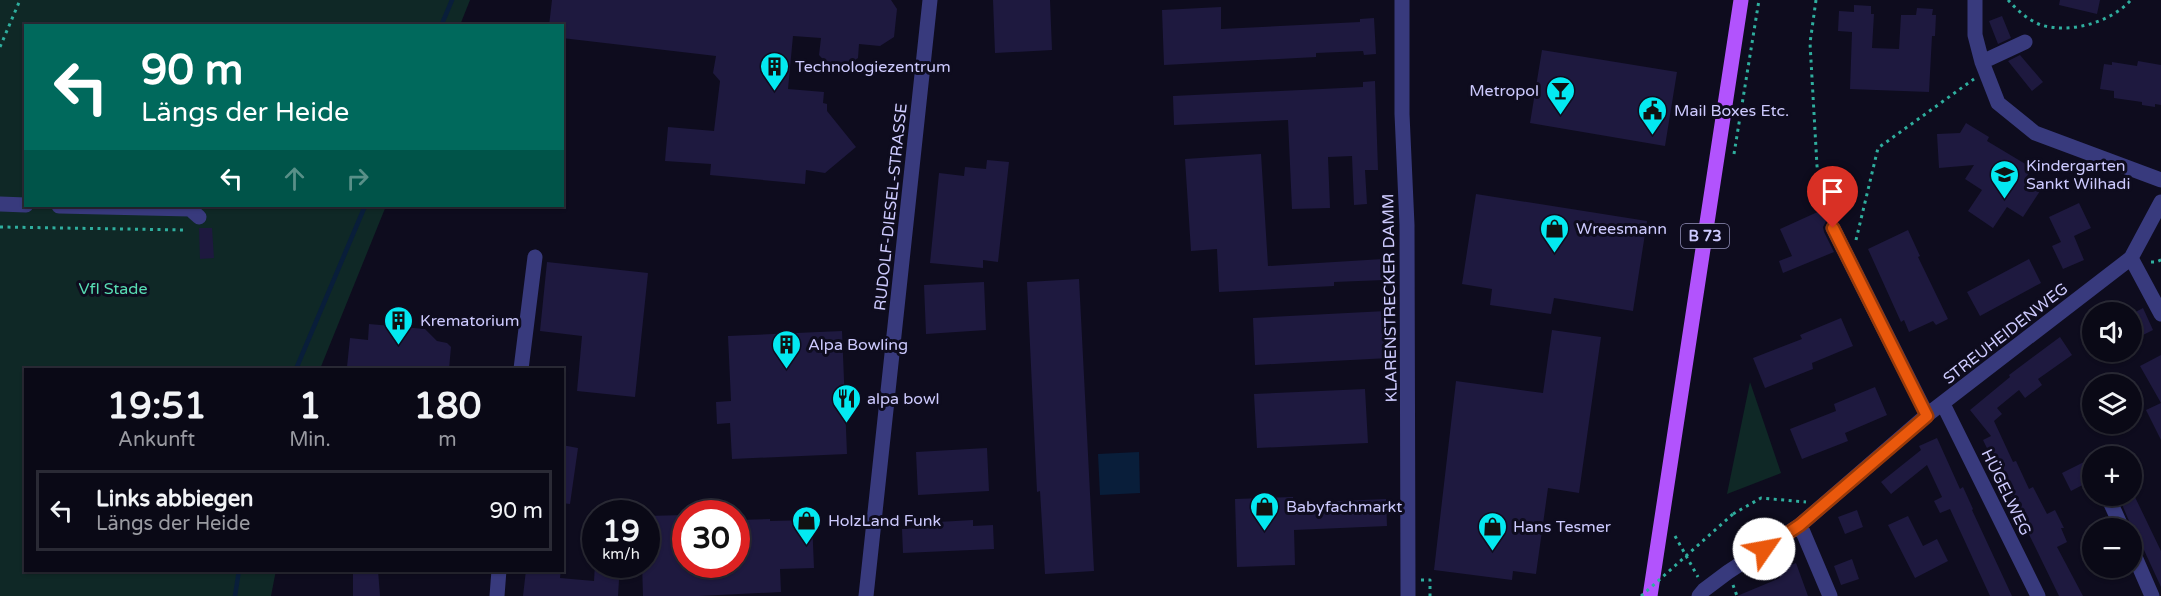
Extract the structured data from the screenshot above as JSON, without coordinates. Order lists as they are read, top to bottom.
{
  "streets": {
    "main road": ["B 73"],
    "street": [
      "RUDOLF-DIESEL-STRASSE",
      "KLARENSTRECKER DAMM",
      "STREUHEIDENWEG",
      "HÜGELWEG"
    ]
  },
  "crossings": [
    ["STREUHEIDENWEG", "HÜGELWEG"]
  ],
  "parks": ["Vfl Stade"],
  "places": {
    "building": ["Technologiezentrum", "Krematorium", "Alpa Bowling"],
    "bar": ["Metropol"],
    "public building": ["Mail Boxes Etc."],
    "school or university": ["Kindergarten Sankt Wilhadi"],
    "shop": [
      "Wreesmann",
      "Babyfachmarkt",
      "HolzLand Funk",
      "Hans Tesmer"
    ],
    "restaurant": ["alpa bowl"]
  },
  "page": {
    "turn": ["90 m", "Längs der Heide"],
    "map_buttons": ["+", "−"],
    "eta": [
      "19:51",
      "Ankunft",
      "1",
      "Min.",
      "180",
      "m"
    ],
    "list": [
      {
        "name": "Links abbiegen",
        "note": "Längs der Heide",
        "value": "90 m"
      }
    ],
    "speed": "19 km/h",
    "limit": "30"
  }
}
